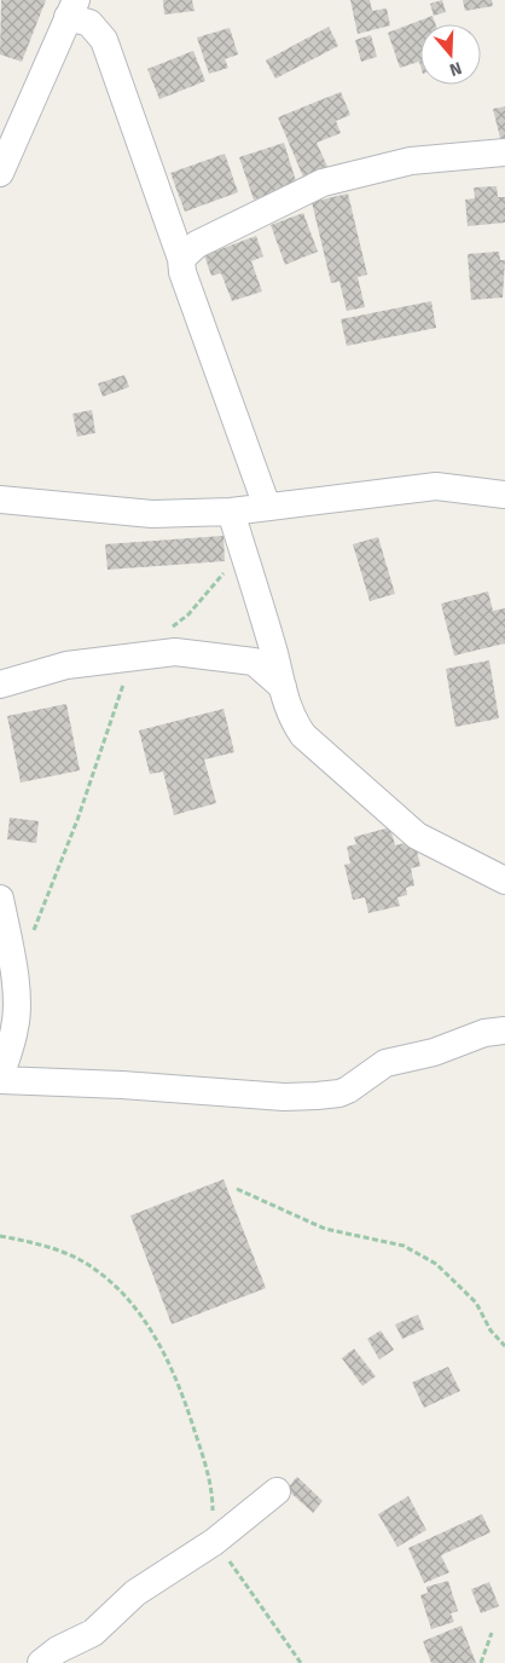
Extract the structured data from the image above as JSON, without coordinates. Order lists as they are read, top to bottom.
{
  "north": "bottom"
}
